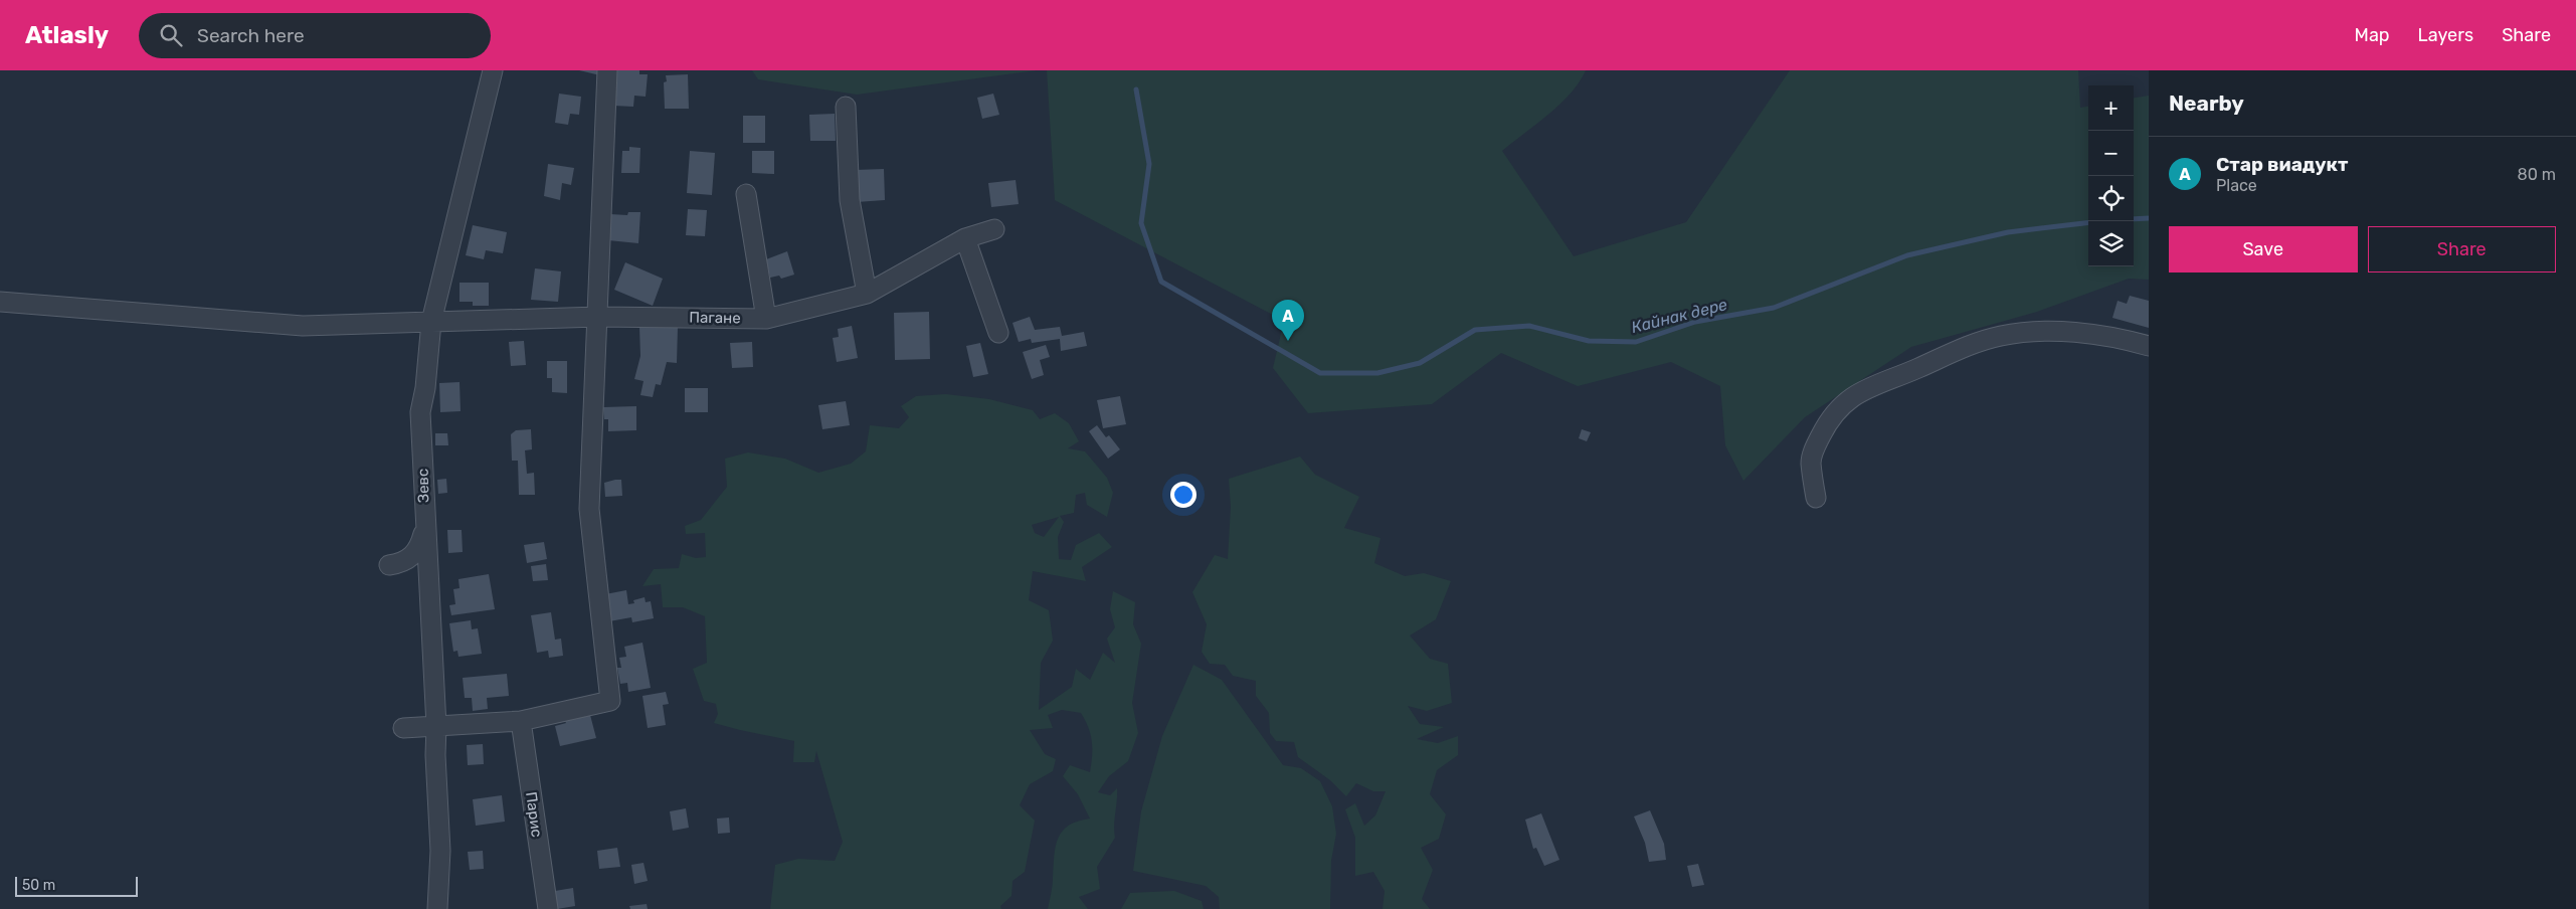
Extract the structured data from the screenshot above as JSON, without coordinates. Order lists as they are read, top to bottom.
{
  "streets": {
    "street": ["Пагане", "Зевс", "Парис"]
  },
  "crossings": [
    ["Пагане", "Зевс"]
  ],
  "water": ["Кайнак дере"],
  "scale_bar": "50 m",
  "page": {
    "header": "Atlasly",
    "search": "Search here",
    "nav": ["Map", "Layers", "Share"],
    "heading": "Nearby",
    "map_buttons": ["+", "−"],
    "list": [
      {
        "mark": "A",
        "name": "Стар виадукт",
        "note": "Place",
        "value": "80 m"
      }
    ],
    "buttons": ["Save", "Share"],
    "pins": "A",
    "scale": "50 m"
  }
}
